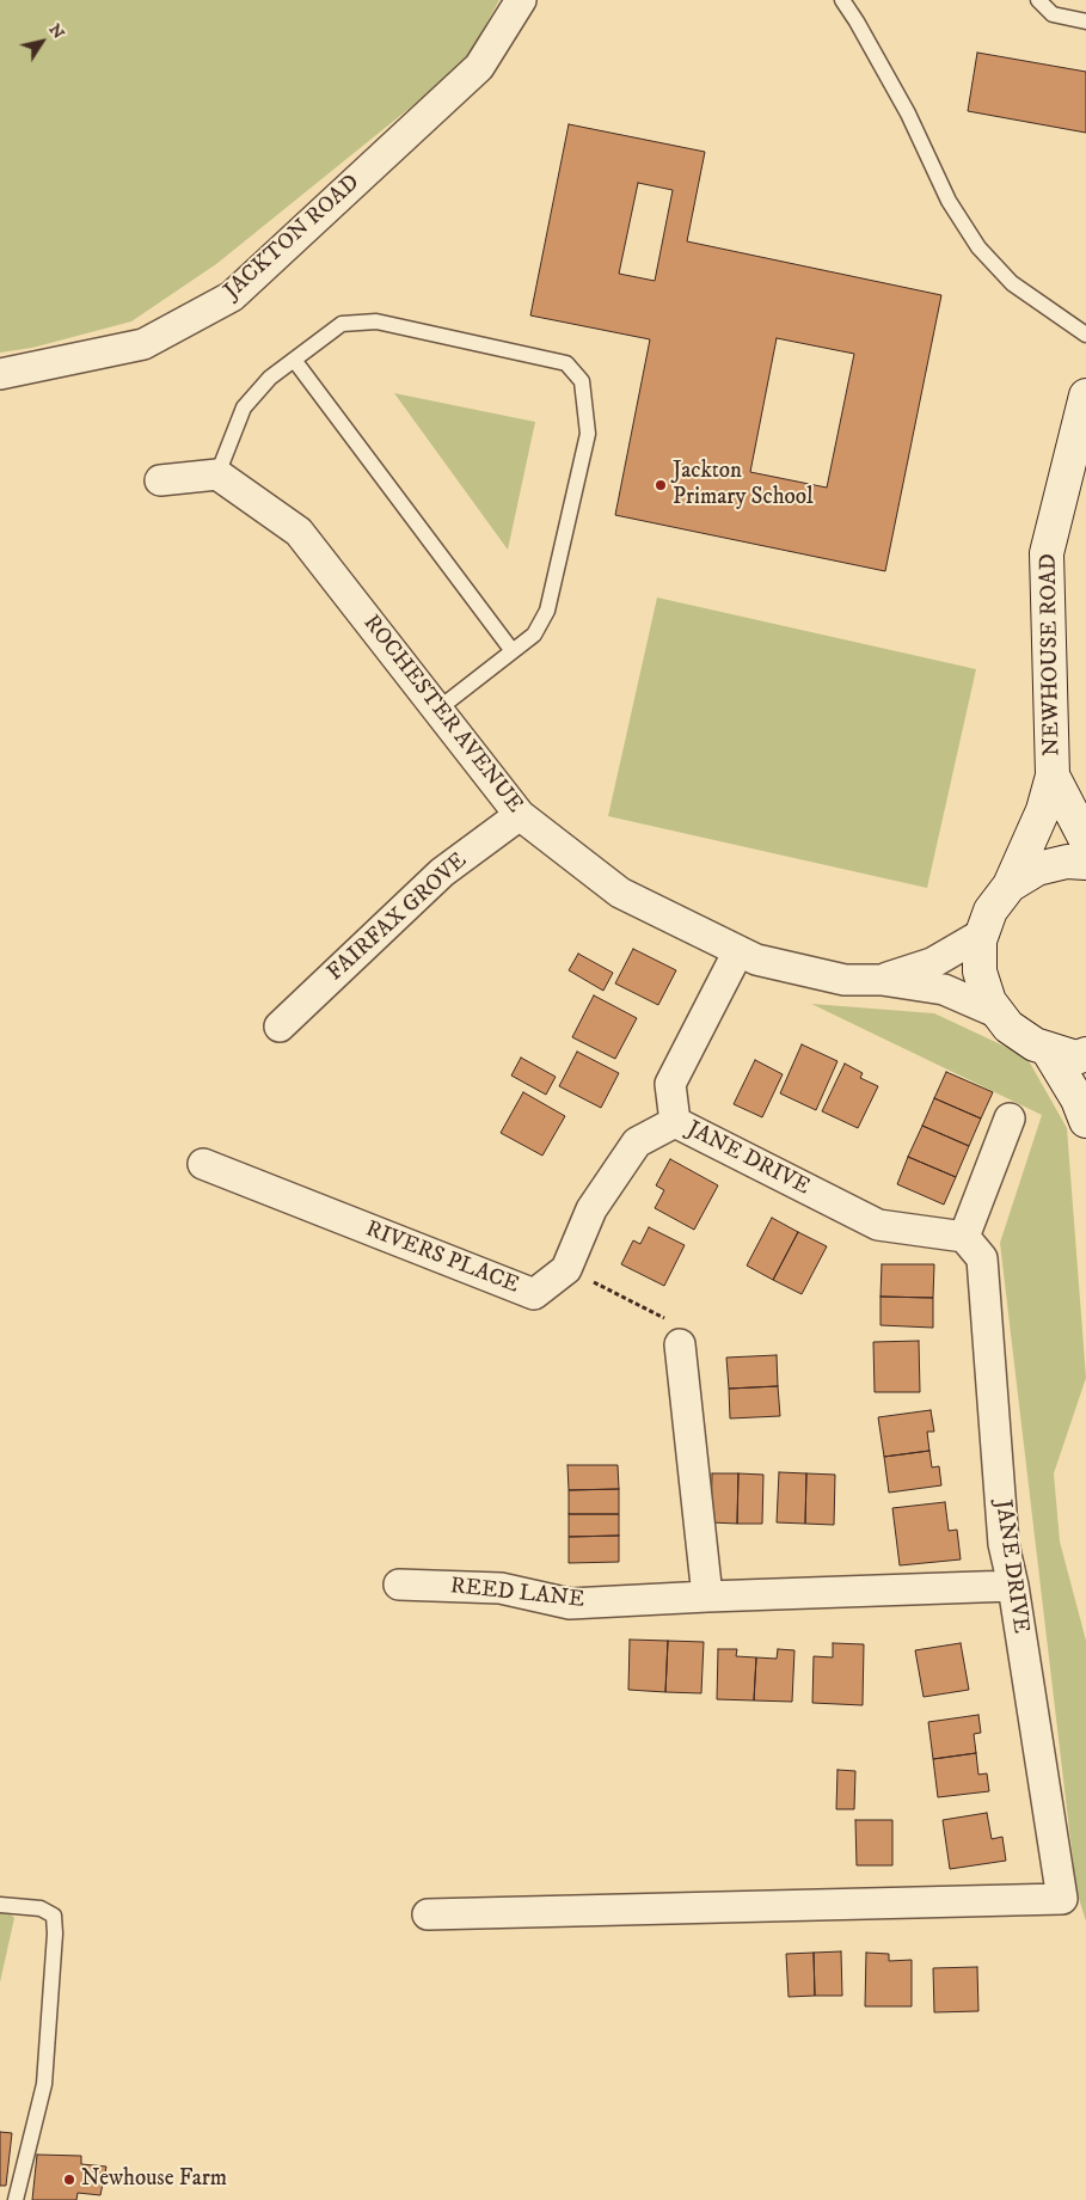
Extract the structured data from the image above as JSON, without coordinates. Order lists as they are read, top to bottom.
{
  "streets": {
    "street": [
      "JACKTON ROAD",
      "NEWHOUSE ROAD",
      "ROCHESTER AVENUE",
      "FAIRFAX GROVE",
      "JANE DRIVE",
      "RIVERS PLACE",
      "REED LANE"
    ]
  },
  "crossings": [
    ["ROCHESTER AVENUE", "FAIRFAX GROVE"],
    ["ROCHESTER AVENUE", "JANE DRIVE"],
    ["JANE DRIVE", "RIVERS PLACE"],
    ["JANE DRIVE", "REED LANE"]
  ],
  "places": ["Jackton Primary School", "Newhouse Farm"],
  "north": "top right"
}
